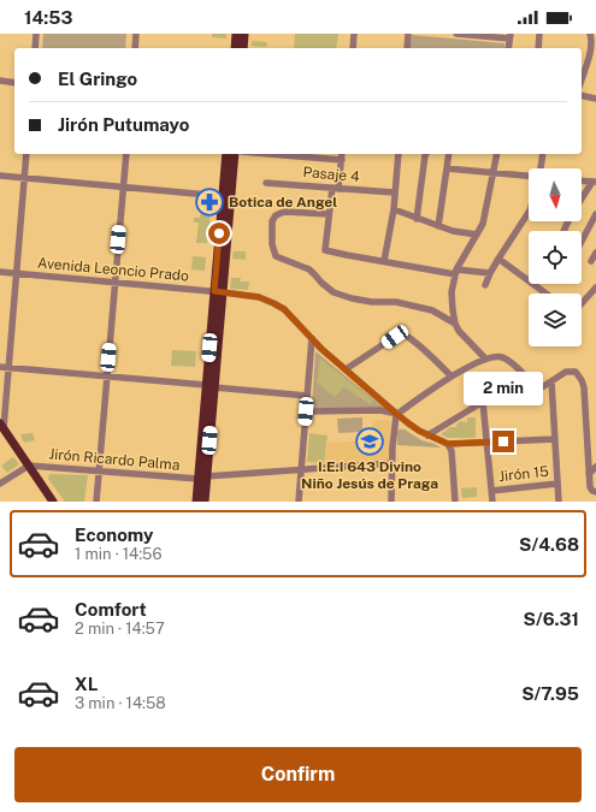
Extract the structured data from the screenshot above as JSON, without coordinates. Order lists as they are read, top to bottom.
{
  "streets": {
    "street": [
      "Pasaje 4",
      "Avenida Leoncio Prado",
      "Jirón Ricardo Palma",
      "Jirón 15"
    ]
  },
  "places": {
    "pharmacy": ["Botica de Angel"],
    "school or university": ["I.E.I 643 Divino Niño Jesús de Praga"]
  },
  "north": "bottom",
  "page": {
    "status": "14:53",
    "banner": ["El Gringo", "Jirón Putumayo"],
    "bubble": "2 min",
    "list": [
      {
        "name": "Economy",
        "note": "1 min · 14:56",
        "value": "S/4.68"
      },
      {
        "name": "Comfort",
        "note": "2 min · 14:57",
        "value": "S/6.31"
      },
      {
        "name": "XL",
        "note": "3 min · 14:58",
        "value": "S/7.95"
      }
    ],
    "buttons": "Confirm"
  }
}
